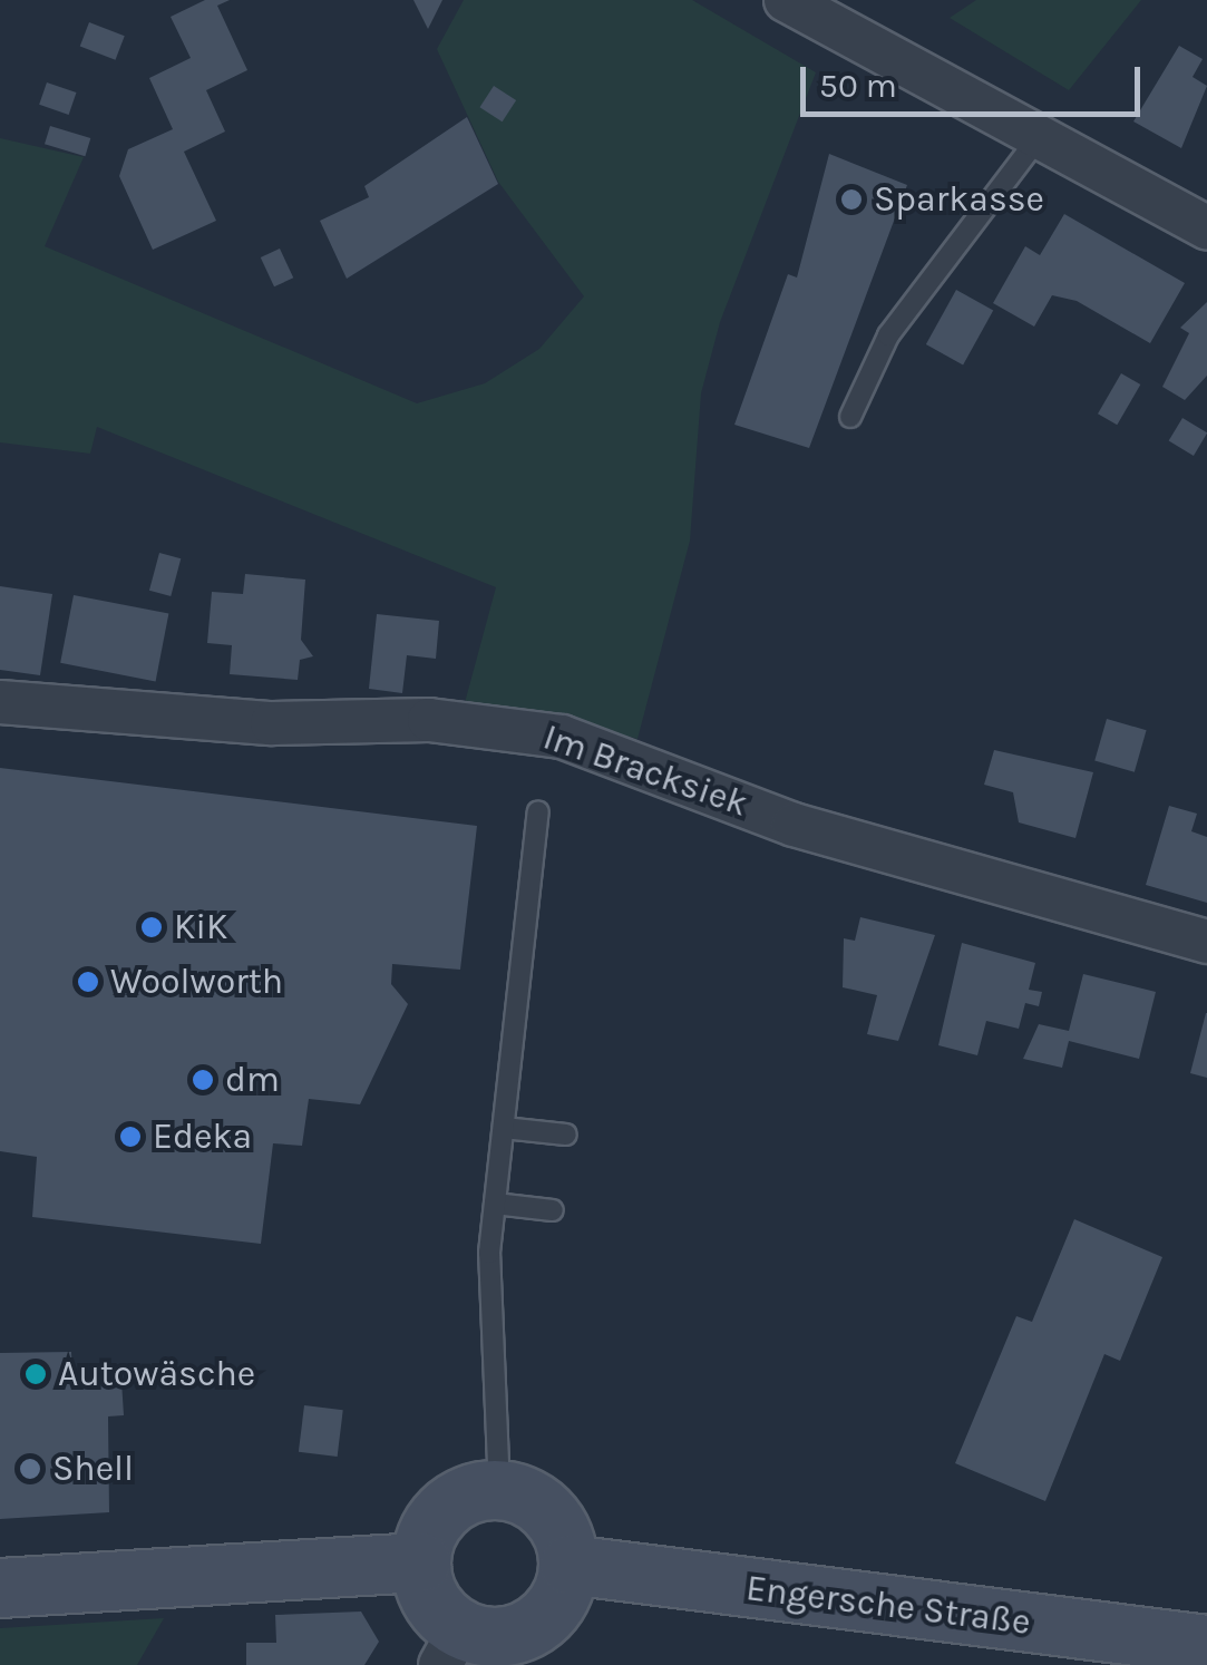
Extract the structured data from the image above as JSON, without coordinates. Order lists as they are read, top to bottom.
{
  "streets": {
    "main road": ["Engersche Straße"],
    "street": ["Im Bracksiek"]
  },
  "places": [
    "Sparkasse",
    "KiK",
    "Woolworth",
    "dm",
    "Edeka",
    "Autowäsche",
    "Shell"
  ],
  "scale_bar": "50 m"
}
